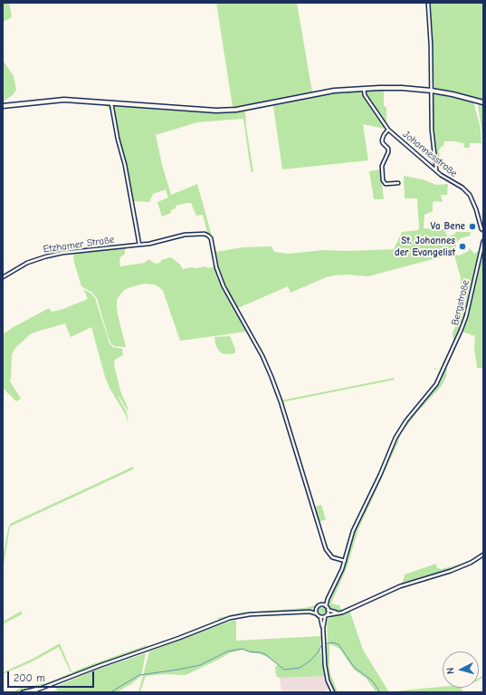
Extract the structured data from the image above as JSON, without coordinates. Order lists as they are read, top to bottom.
{
  "streets": {
    "street": ["Johannesstraße", "Etzhamer Straße", "Bergstraße"]
  },
  "crossings": [
    ["Etzhamer Straße", "Bergstraße"]
  ],
  "places": ["Va Bene", "St. Johannes der Evangelist"],
  "scale_bar": "200 m",
  "north": "left"
}
